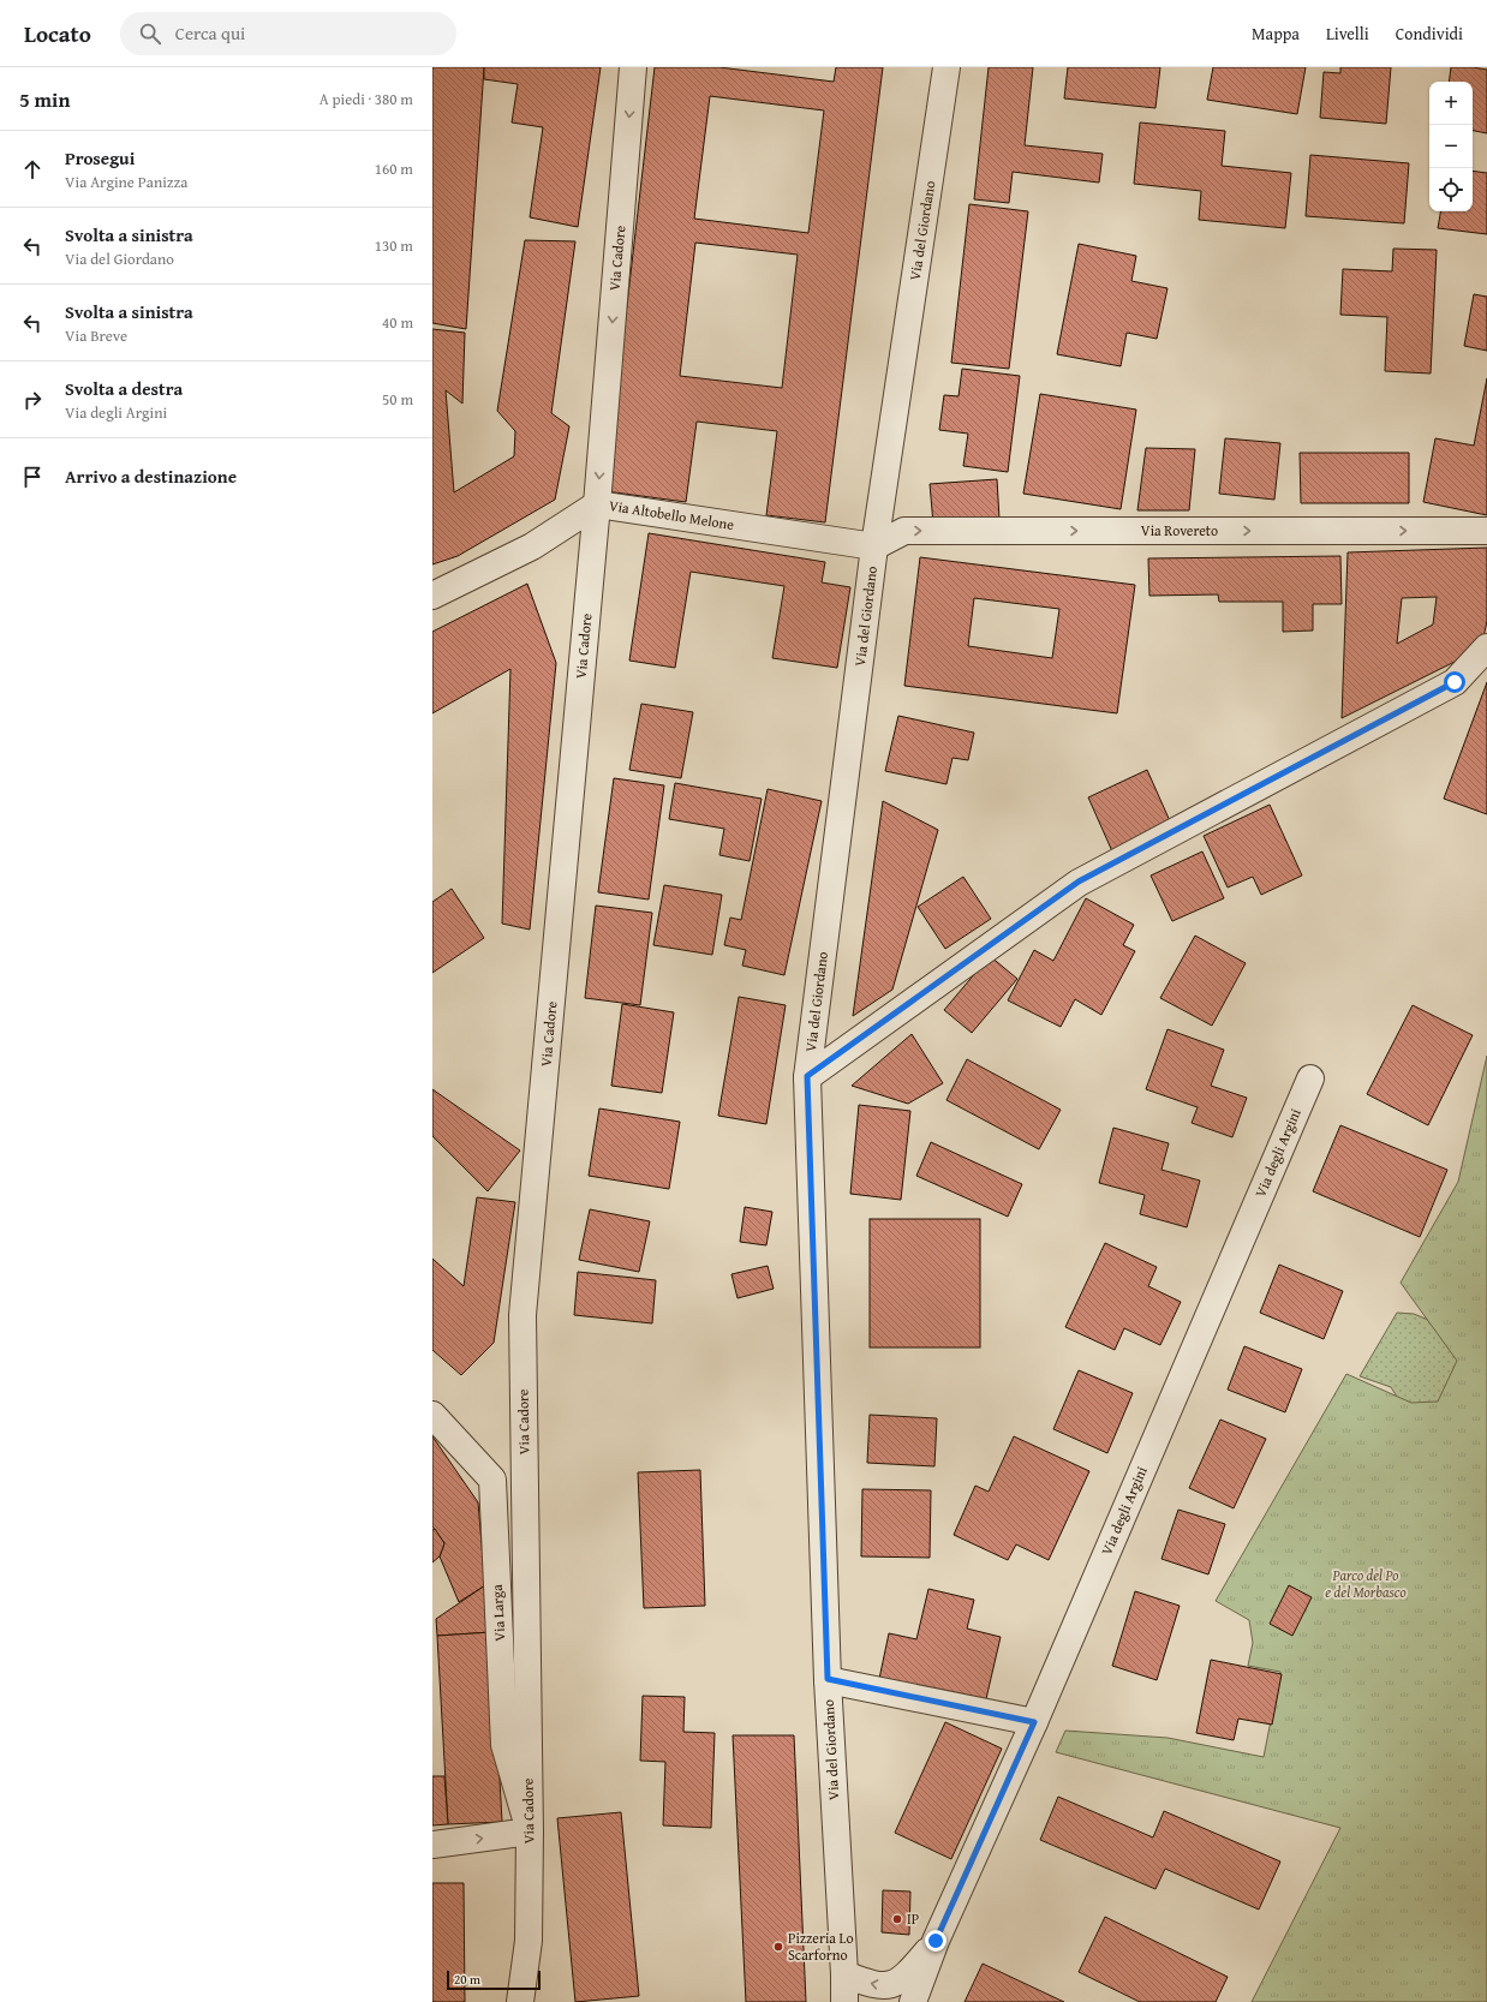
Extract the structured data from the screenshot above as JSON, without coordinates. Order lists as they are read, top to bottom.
{
  "streets": {
    "street": [
      "Via del Giordano",
      "Via Cadore",
      "Via Altobello Melone",
      "Via Rovereto",
      "Via degli Argini",
      "Via Larga"
    ]
  },
  "crossings": [
    ["Via del Giordano", "Via Altobello Melone"],
    ["Via del Giordano", "Via Rovereto"],
    ["Via del Giordano", "Via degli Argini"],
    ["Via Cadore", "Via Altobello Melone"],
    ["Via Cadore", "Via Larga"],
    ["Via Altobello Melone", "Via Rovereto"]
  ],
  "one_way": ["Via Rovereto"],
  "parks": ["Parco del Po e del Morbasco"],
  "places": ["IP", "Pizzeria Lo Scarforno"],
  "scale_bar": "20 m",
  "page": {
    "header": "Locato",
    "search": "Cerca qui",
    "nav": ["Mappa", "Livelli", "Condividi"],
    "heading": ["5 min", "A piedi · 380 m"],
    "map_buttons": ["+", "−"],
    "list": [
      ["Prosegui", "Via Argine Panizza", "160 m"],
      ["Svolta a sinistra", "Via del Giordano", "130 m"],
      ["Svolta a sinistra", "Via Breve", "40 m"],
      ["Svolta a destra", "Via degli Argini", "50 m"],
      "Arrivo a destinazione"
    ],
    "scale": "20 m"
  }
}
